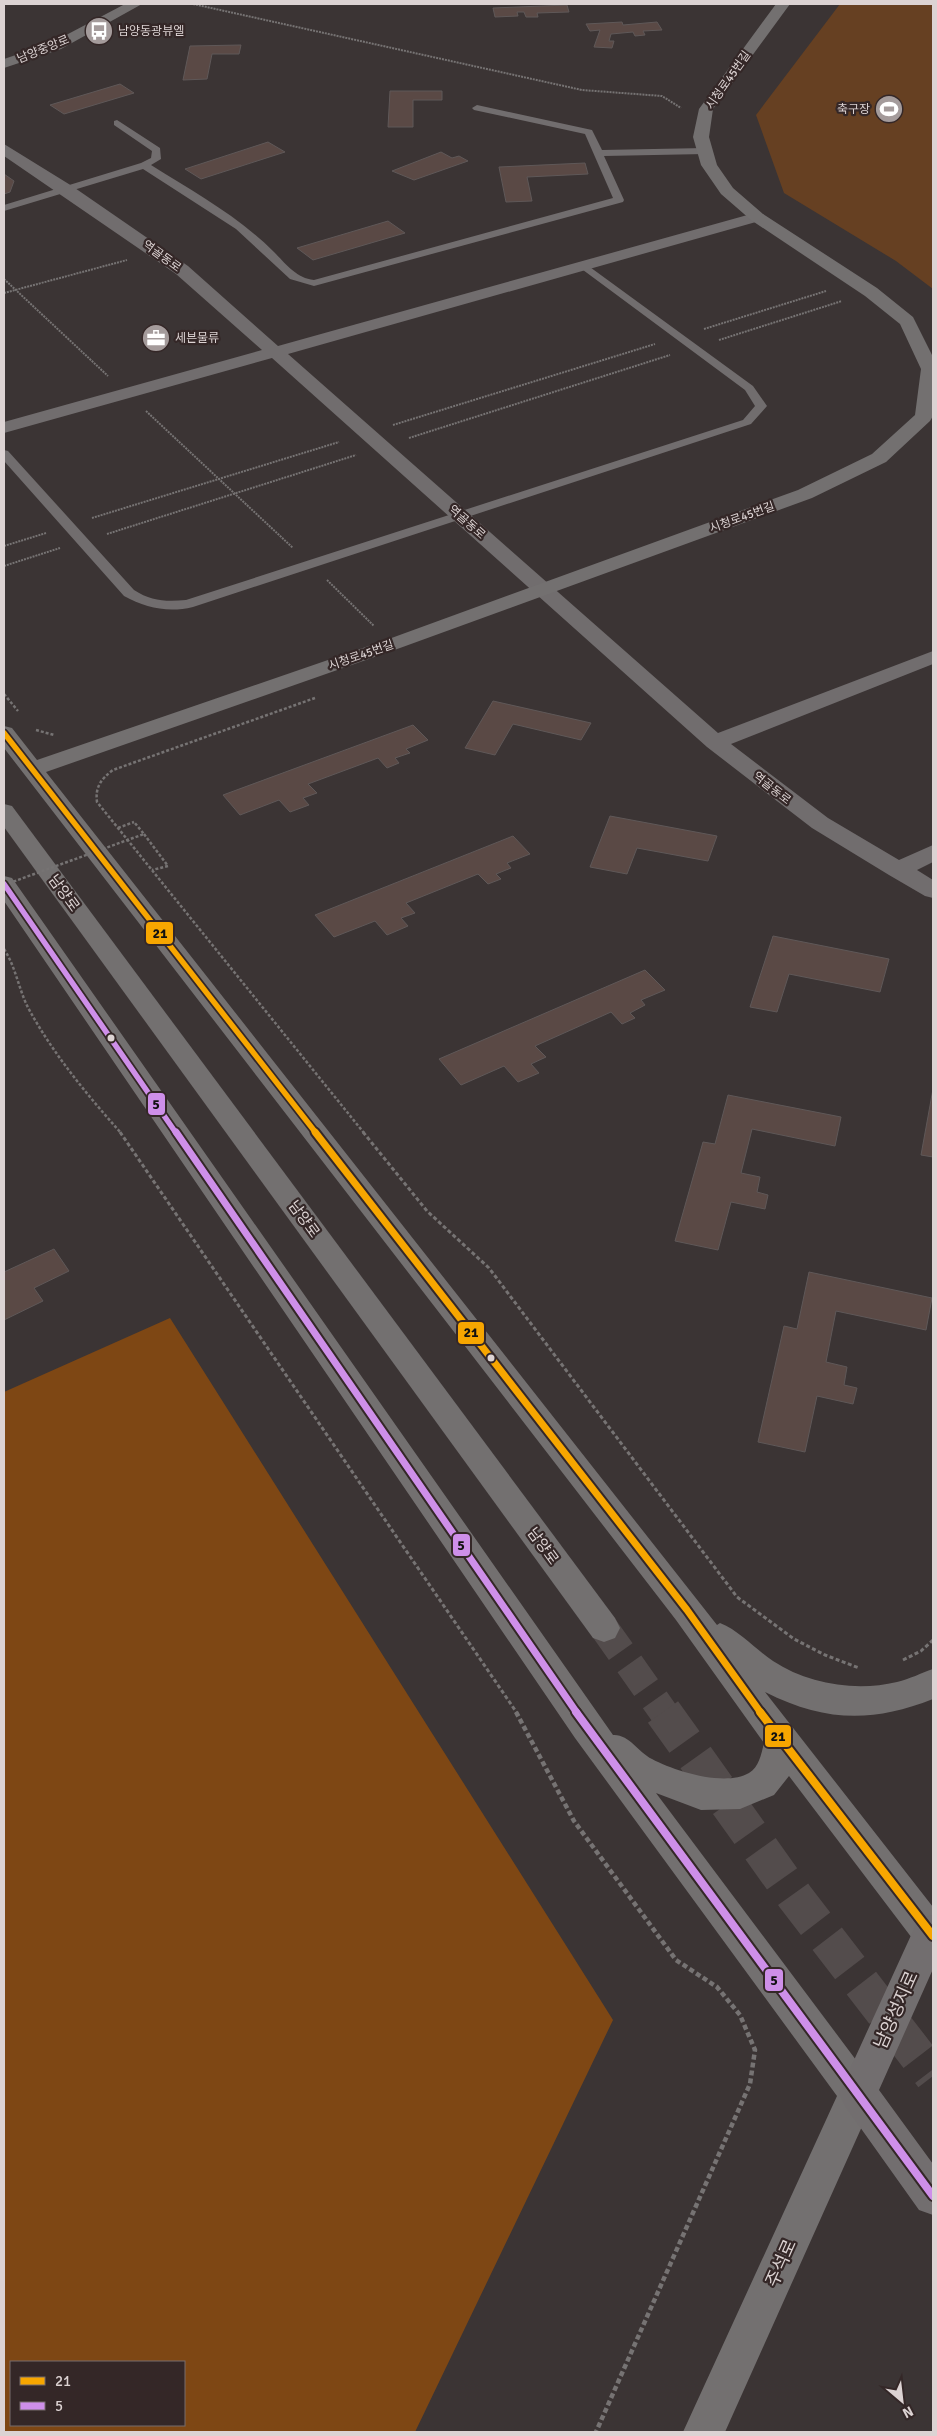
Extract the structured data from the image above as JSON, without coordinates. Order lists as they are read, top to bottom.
{
  "streets": {
    "main road": [
      "남양중앙로",
      "시청로45번길",
      "남양로",
      "남양성지로",
      "주석로"
    ],
    "street": ["역골동로"]
  },
  "crossings": [
    ["시청로45번길", "역골동로"],
    ["남양성지로", "주석로"]
  ],
  "places": {
    "bus stop": ["남양동광뷰엘"],
    "sports": ["축구장"],
    "office": ["세븐물류"]
  },
  "lines": ["transit line 21", "transit line 5"],
  "legend": ["21", "5"],
  "north": "bottom right"
}
